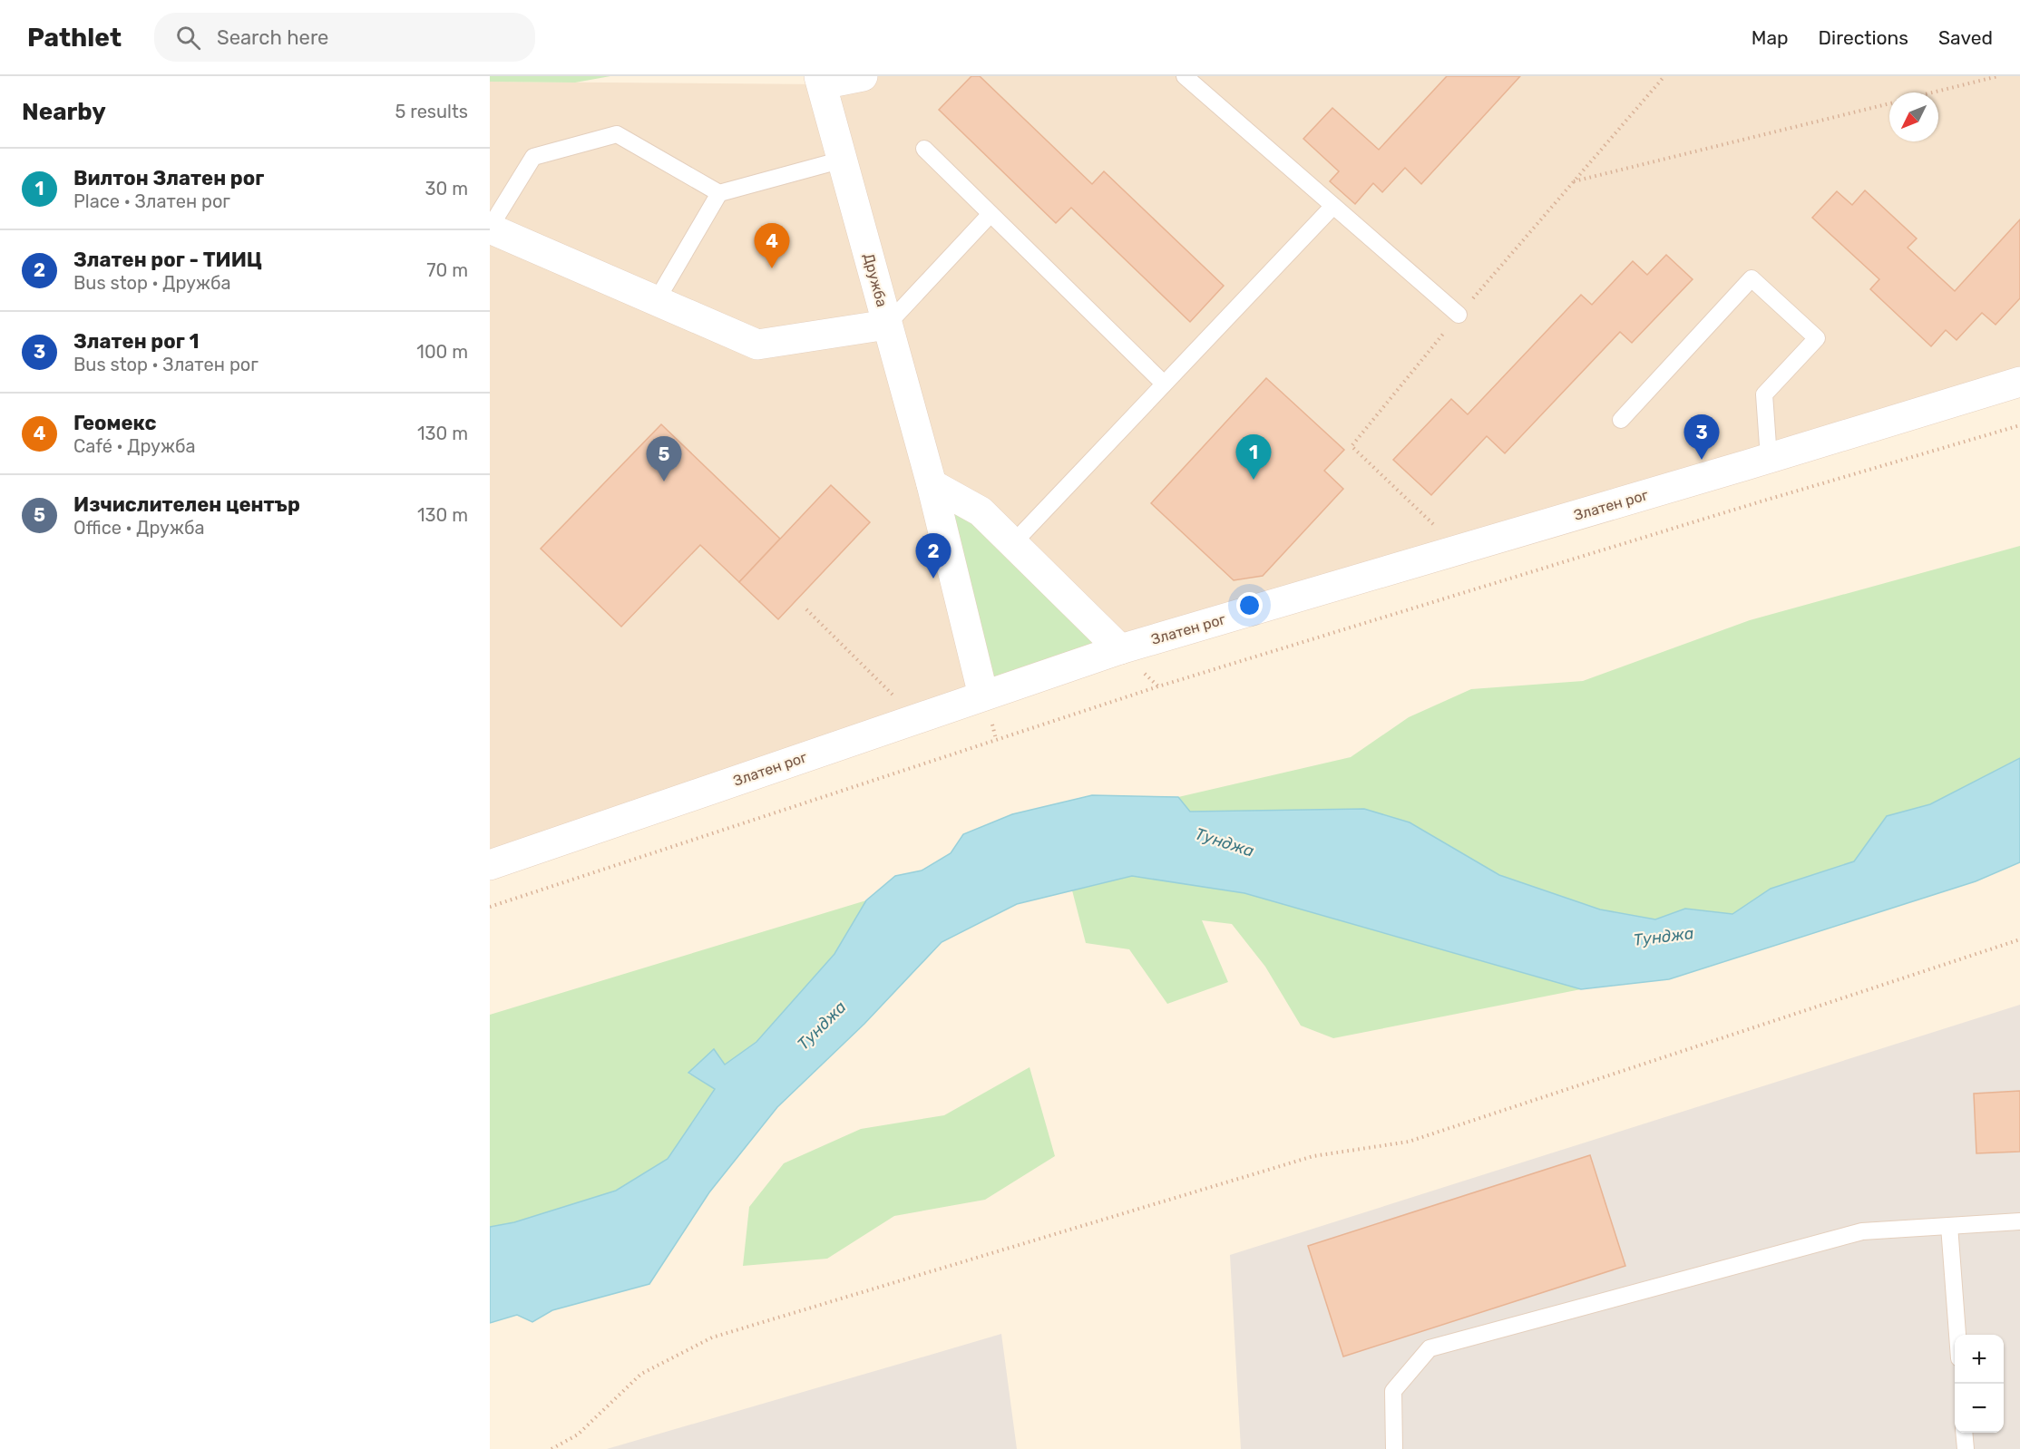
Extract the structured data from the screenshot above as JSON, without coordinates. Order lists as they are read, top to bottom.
{
  "streets": {
    "street": ["Дружба", "Златен рог"]
  },
  "crossings": [
    ["Дружба", "Златен рог"]
  ],
  "water": ["Тунджа"],
  "north": "bottom left",
  "page": {
    "header": "Pathlet",
    "search": "Search here",
    "nav": ["Map", "Directions", "Saved"],
    "heading": ["Nearby", "5 results"],
    "list": [
      {
        "mark": "1",
        "name": "Вилтон Златен рог",
        "note": "Place · Златен рог",
        "value": "30 m"
      },
      {
        "mark": "2",
        "name": "Златен рог - ТИИЦ",
        "note": "Bus stop · Дружба",
        "value": "70 m"
      },
      {
        "mark": "3",
        "name": "Златен рог 1",
        "note": "Bus stop · Златен рог",
        "value": "100 m"
      },
      {
        "mark": "4",
        "name": "Геомекс",
        "note": "Café · Дружба",
        "value": "130 m"
      },
      {
        "mark": "5",
        "name": "Изчислителен център",
        "note": "Office · Дружба",
        "value": "130 m"
      }
    ],
    "pins": [
      "4",
      "3",
      "1",
      "5",
      "2"
    ],
    "map_buttons": ["+", "−"]
  }
}
